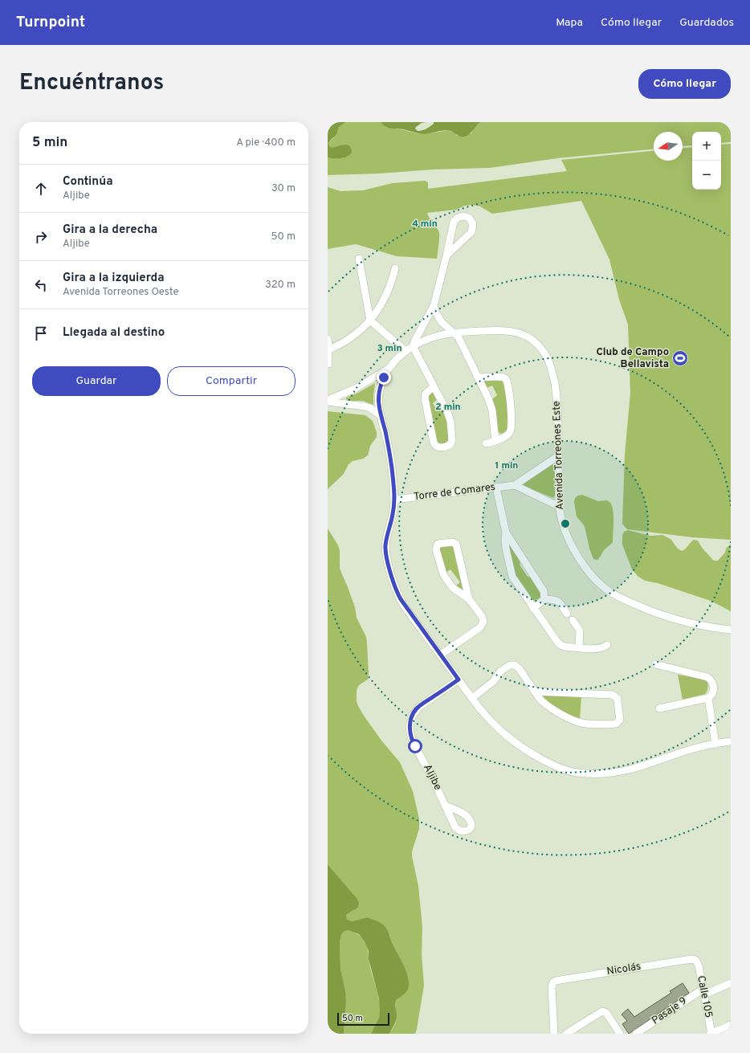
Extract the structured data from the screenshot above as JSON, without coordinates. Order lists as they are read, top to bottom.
{
  "streets": {
    "street": [
      "Avenida Torreones Este",
      "Torre de Comares",
      "Aljibe",
      "Nicolás",
      "Calle 105",
      "Pasaje 9"
    ]
  },
  "crossings": [
    ["Avenida Torreones Este", "Torre de Comares"],
    ["Nicolás", "Calle 105"],
    ["Calle 105", "Pasaje 9"]
  ],
  "places": {
    "sports": ["Club de Campo Bellavista"]
  },
  "scale_bar": "50 m",
  "north": "left",
  "page": {
    "header": "Turnpoint",
    "nav": ["Mapa", "Cómo llegar", "Guardados"],
    "title": "Encuéntranos",
    "buttons": [
      "Cómo llegar",
      ["Guardar", "Compartir"]
    ],
    "heading": ["5 min", "A pie · 400 m"],
    "map_buttons": ["+", "−"],
    "list": [
      ["Continúa", "Aljibe", "30 m"],
      ["Gira a la derecha", "Aljibe", "50 m"],
      ["Gira a la izquierda", "Avenida Torreones Oeste", "320 m"],
      "Llegada al destino"
    ],
    "scale": "50 m"
  },
  "rings": [
    "4 min",
    "3 min",
    "2 min",
    "1 min"
  ]
}
